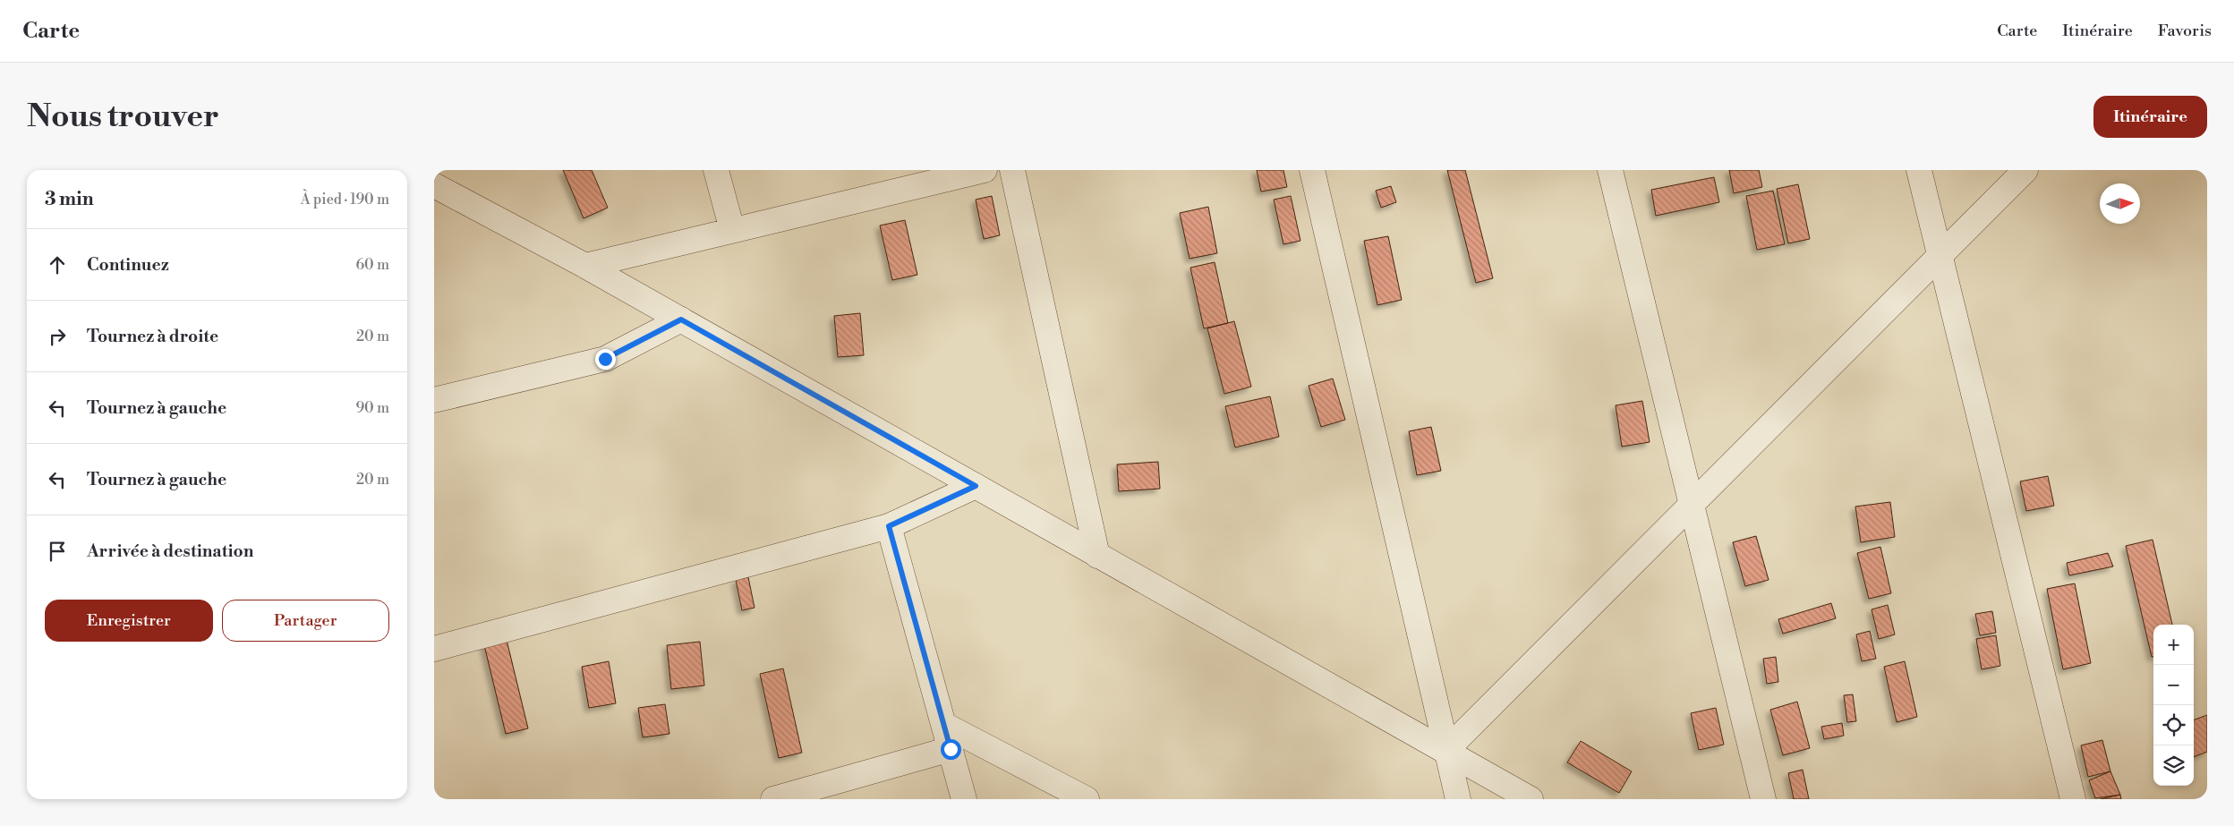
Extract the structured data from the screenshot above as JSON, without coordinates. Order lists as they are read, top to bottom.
{
  "north": "right",
  "page": {
    "header": "Carte",
    "nav": ["Carte", "Itinéraire", "Favoris"],
    "buttons": [
      "Itinéraire",
      ["Enregistrer", "Partager"]
    ],
    "title": "Nous trouver",
    "heading": ["3 min", "À pied · 190 m"],
    "list": [
      ["Continuez", "60 m"],
      ["Tournez à droite", "20 m"],
      ["Tournez à gauche", "90 m"],
      ["Tournez à gauche", "20 m"],
      "Arrivée à destination"
    ],
    "map_buttons": ["+", "−"]
  }
}
